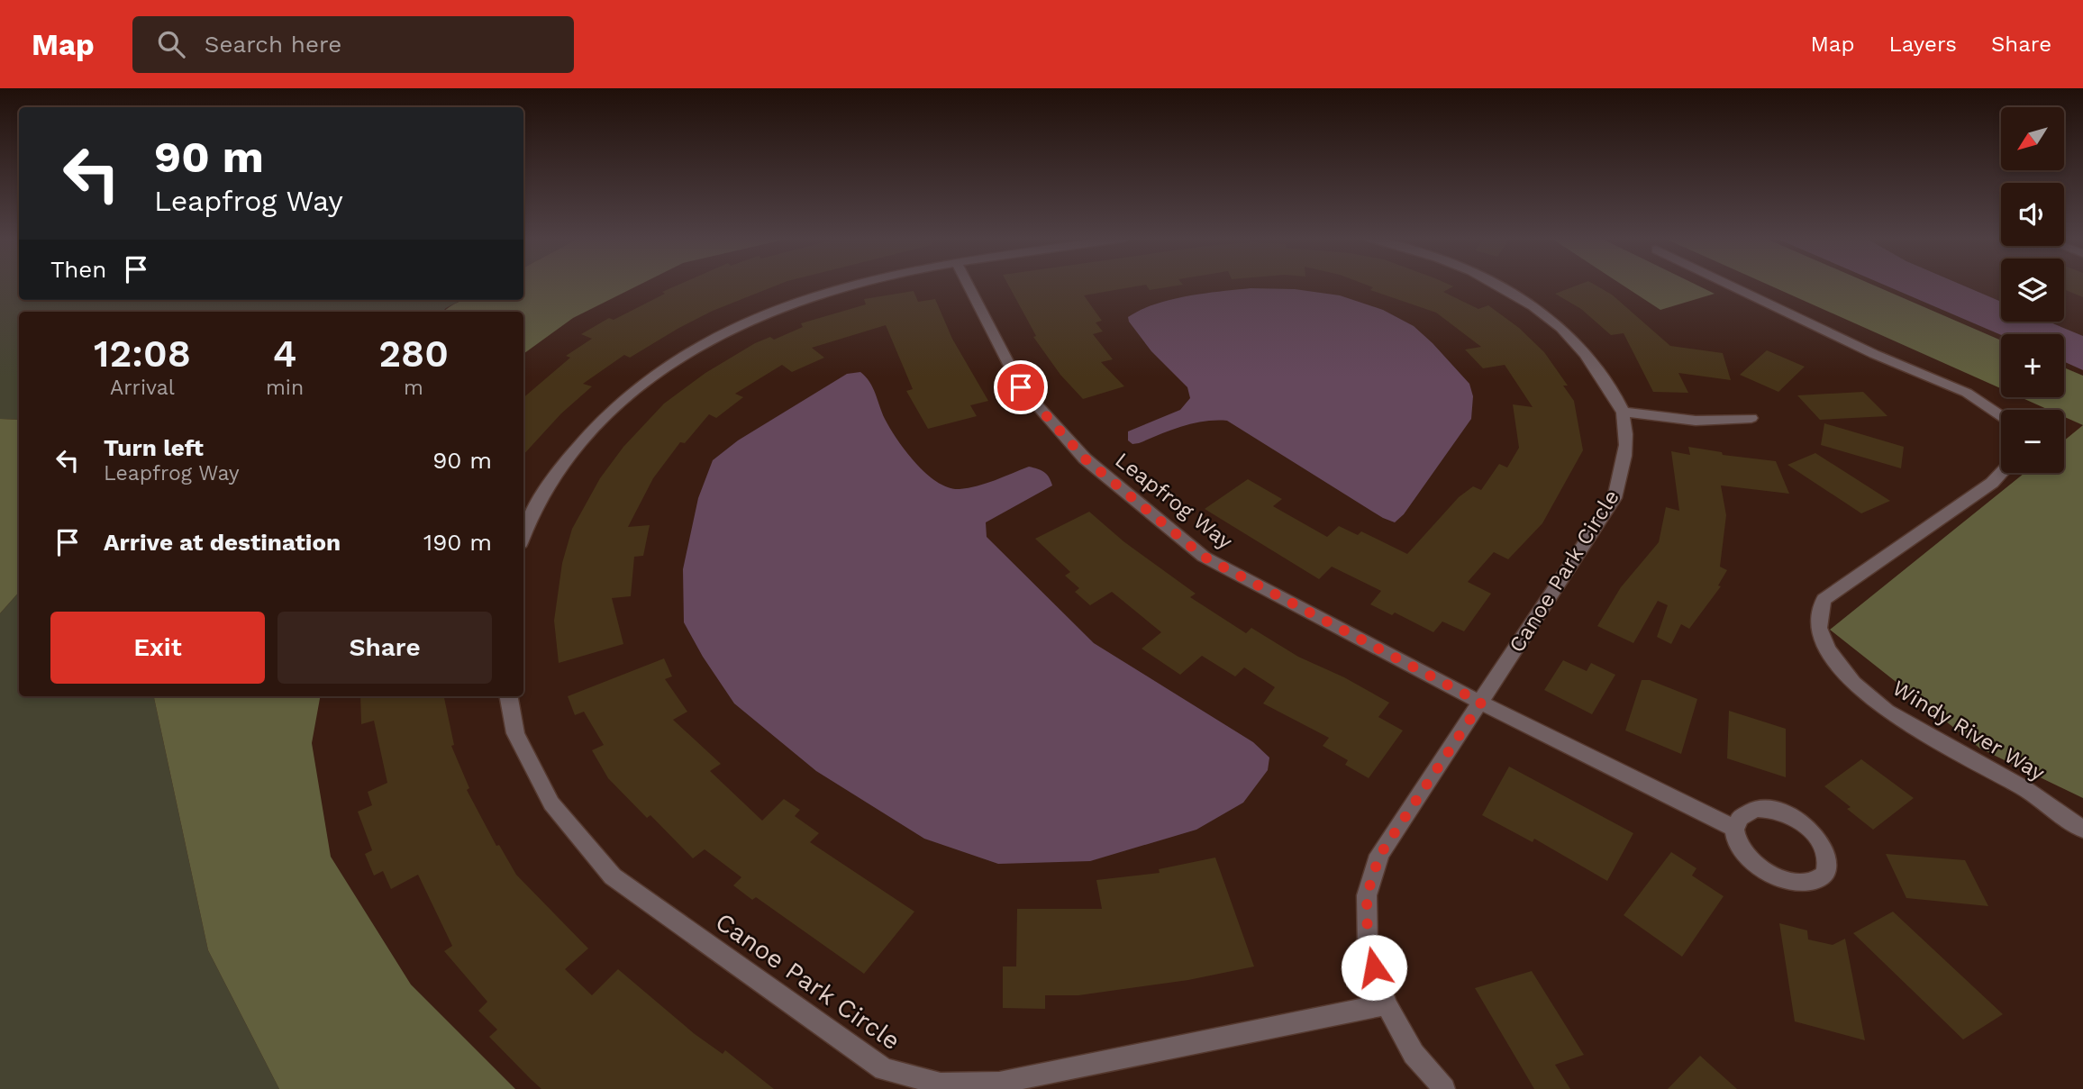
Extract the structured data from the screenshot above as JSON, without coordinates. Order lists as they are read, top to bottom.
{
  "streets": {
    "street": ["Leapfrog Way", "Canoe Park Circle", "Windy River Way"]
  },
  "crossings": [
    ["Leapfrog Way", "Canoe Park Circle"]
  ],
  "north": "bottom left",
  "page": {
    "header": "Map",
    "search": "Search here",
    "nav": ["Map", "Layers", "Share"],
    "map_buttons": ["+", "−"],
    "turn": ["90 m", "Leapfrog Way"],
    "then": "Then",
    "eta": [
      "12:08",
      "Arrival",
      "4",
      "min",
      "280",
      "m"
    ],
    "list": [
      {
        "name": "Turn left",
        "note": "Leapfrog Way",
        "value": "90 m"
      },
      {
        "name": "Arrive at destination",
        "value": "190 m"
      }
    ],
    "buttons": ["Exit", "Share"]
  }
}
